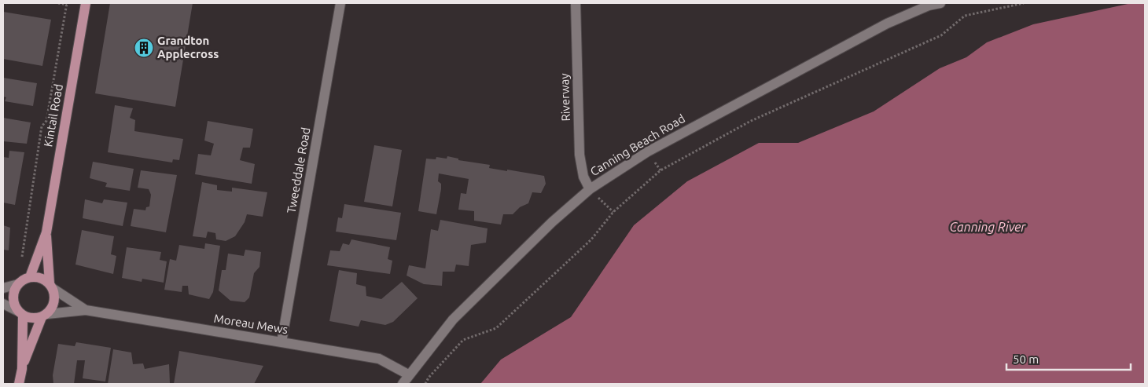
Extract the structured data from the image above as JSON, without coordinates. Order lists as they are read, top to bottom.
{
  "streets": {
    "main road": ["Kintail Road"],
    "street": [
      "Riverway",
      "Canning Beach Road",
      "Tweeddale Road",
      "Moreau Mews"
    ]
  },
  "crossings": [
    ["Riverway", "Canning Beach Road"],
    ["Kintail Road", "Moreau Mews"],
    ["Canning Beach Road", "Moreau Mews"],
    ["Tweeddale Road", "Moreau Mews"]
  ],
  "water": ["Canning River"],
  "places": {
    "building": ["Grandton Applecross"]
  },
  "scale_bar": "50 m"
}
